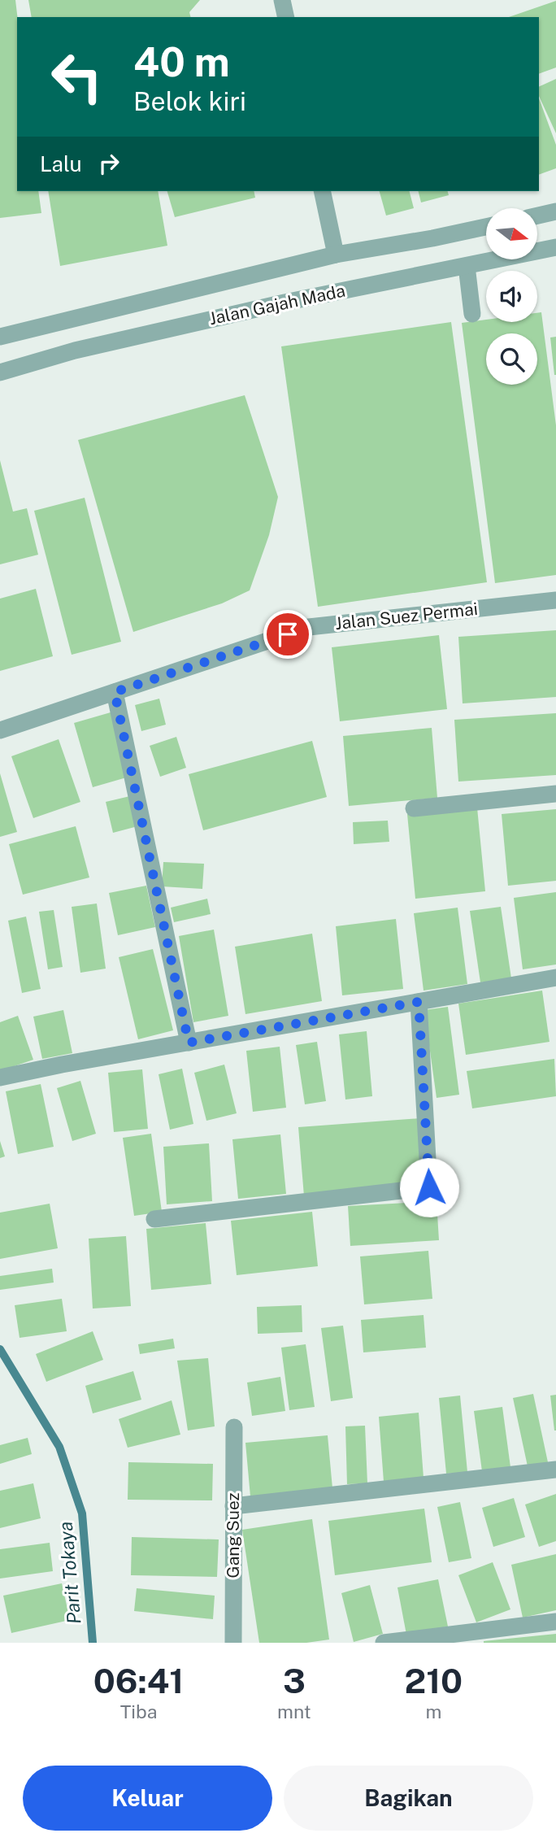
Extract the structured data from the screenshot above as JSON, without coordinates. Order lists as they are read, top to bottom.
{
  "streets": {
    "street": ["Jalan Gajah Mada", "Jalan Suez Permai", "Gang Suez"]
  },
  "water": ["Parit Tokaya"],
  "north": "right",
  "page": {
    "turn": ["40 m", "Belok kiri"],
    "then": "Lalu",
    "eta": [
      "06:41",
      "Tiba",
      "3",
      "mnt",
      "210",
      "m"
    ],
    "buttons": ["Keluar", "Bagikan"]
  }
}
